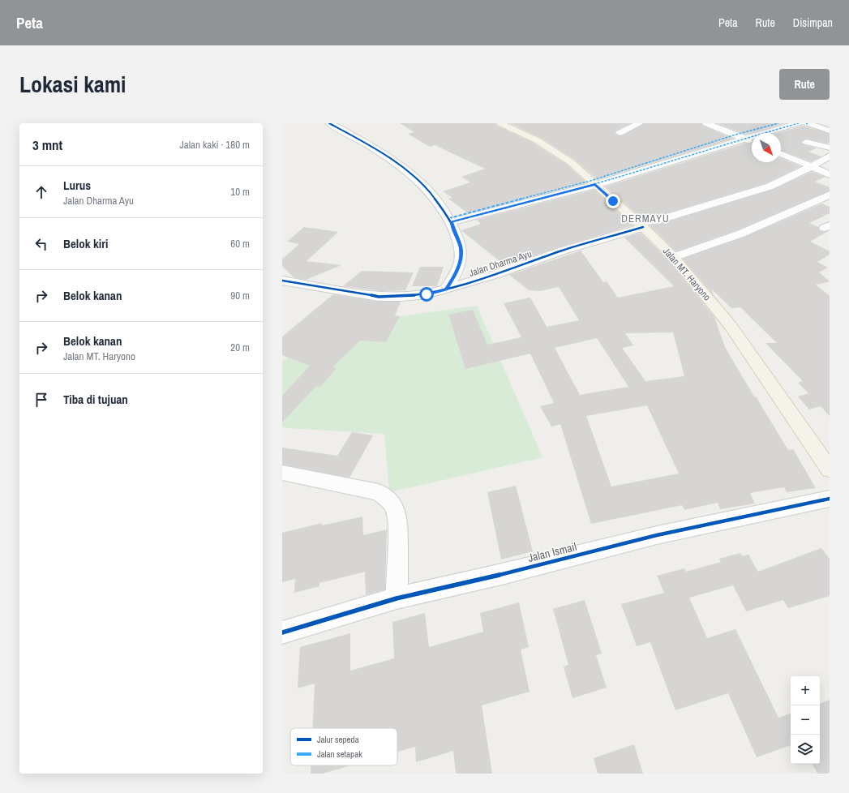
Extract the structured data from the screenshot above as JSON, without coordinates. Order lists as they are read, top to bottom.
{
  "streets": {
    "main road": ["Jalan MT. Haryono"],
    "street": ["Jalan Dharma Ayu", "Jalan Ismail"]
  },
  "crossings": [
    ["Jalan Dharma Ayu", "Jalan MT. Haryono"]
  ],
  "districts": ["DERMAYU"],
  "legend": ["Jalur sepeda", "Jalan setapak"],
  "north": "bottom right",
  "page": {
    "header": "Peta",
    "nav": ["Peta", "Rute", "Disimpan"],
    "title": "Lokasi kami",
    "buttons": "Rute",
    "heading": ["3 mnt", "Jalan kaki · 180 m"],
    "list": [
      ["Lurus", "Jalan Dharma Ayu", "10 m"],
      ["Belok kiri", "60 m"],
      ["Belok kanan", "90 m"],
      ["Belok kanan", "Jalan MT. Haryono", "20 m"],
      "Tiba di tujuan"
    ],
    "map_buttons": ["+", "−"]
  }
}
